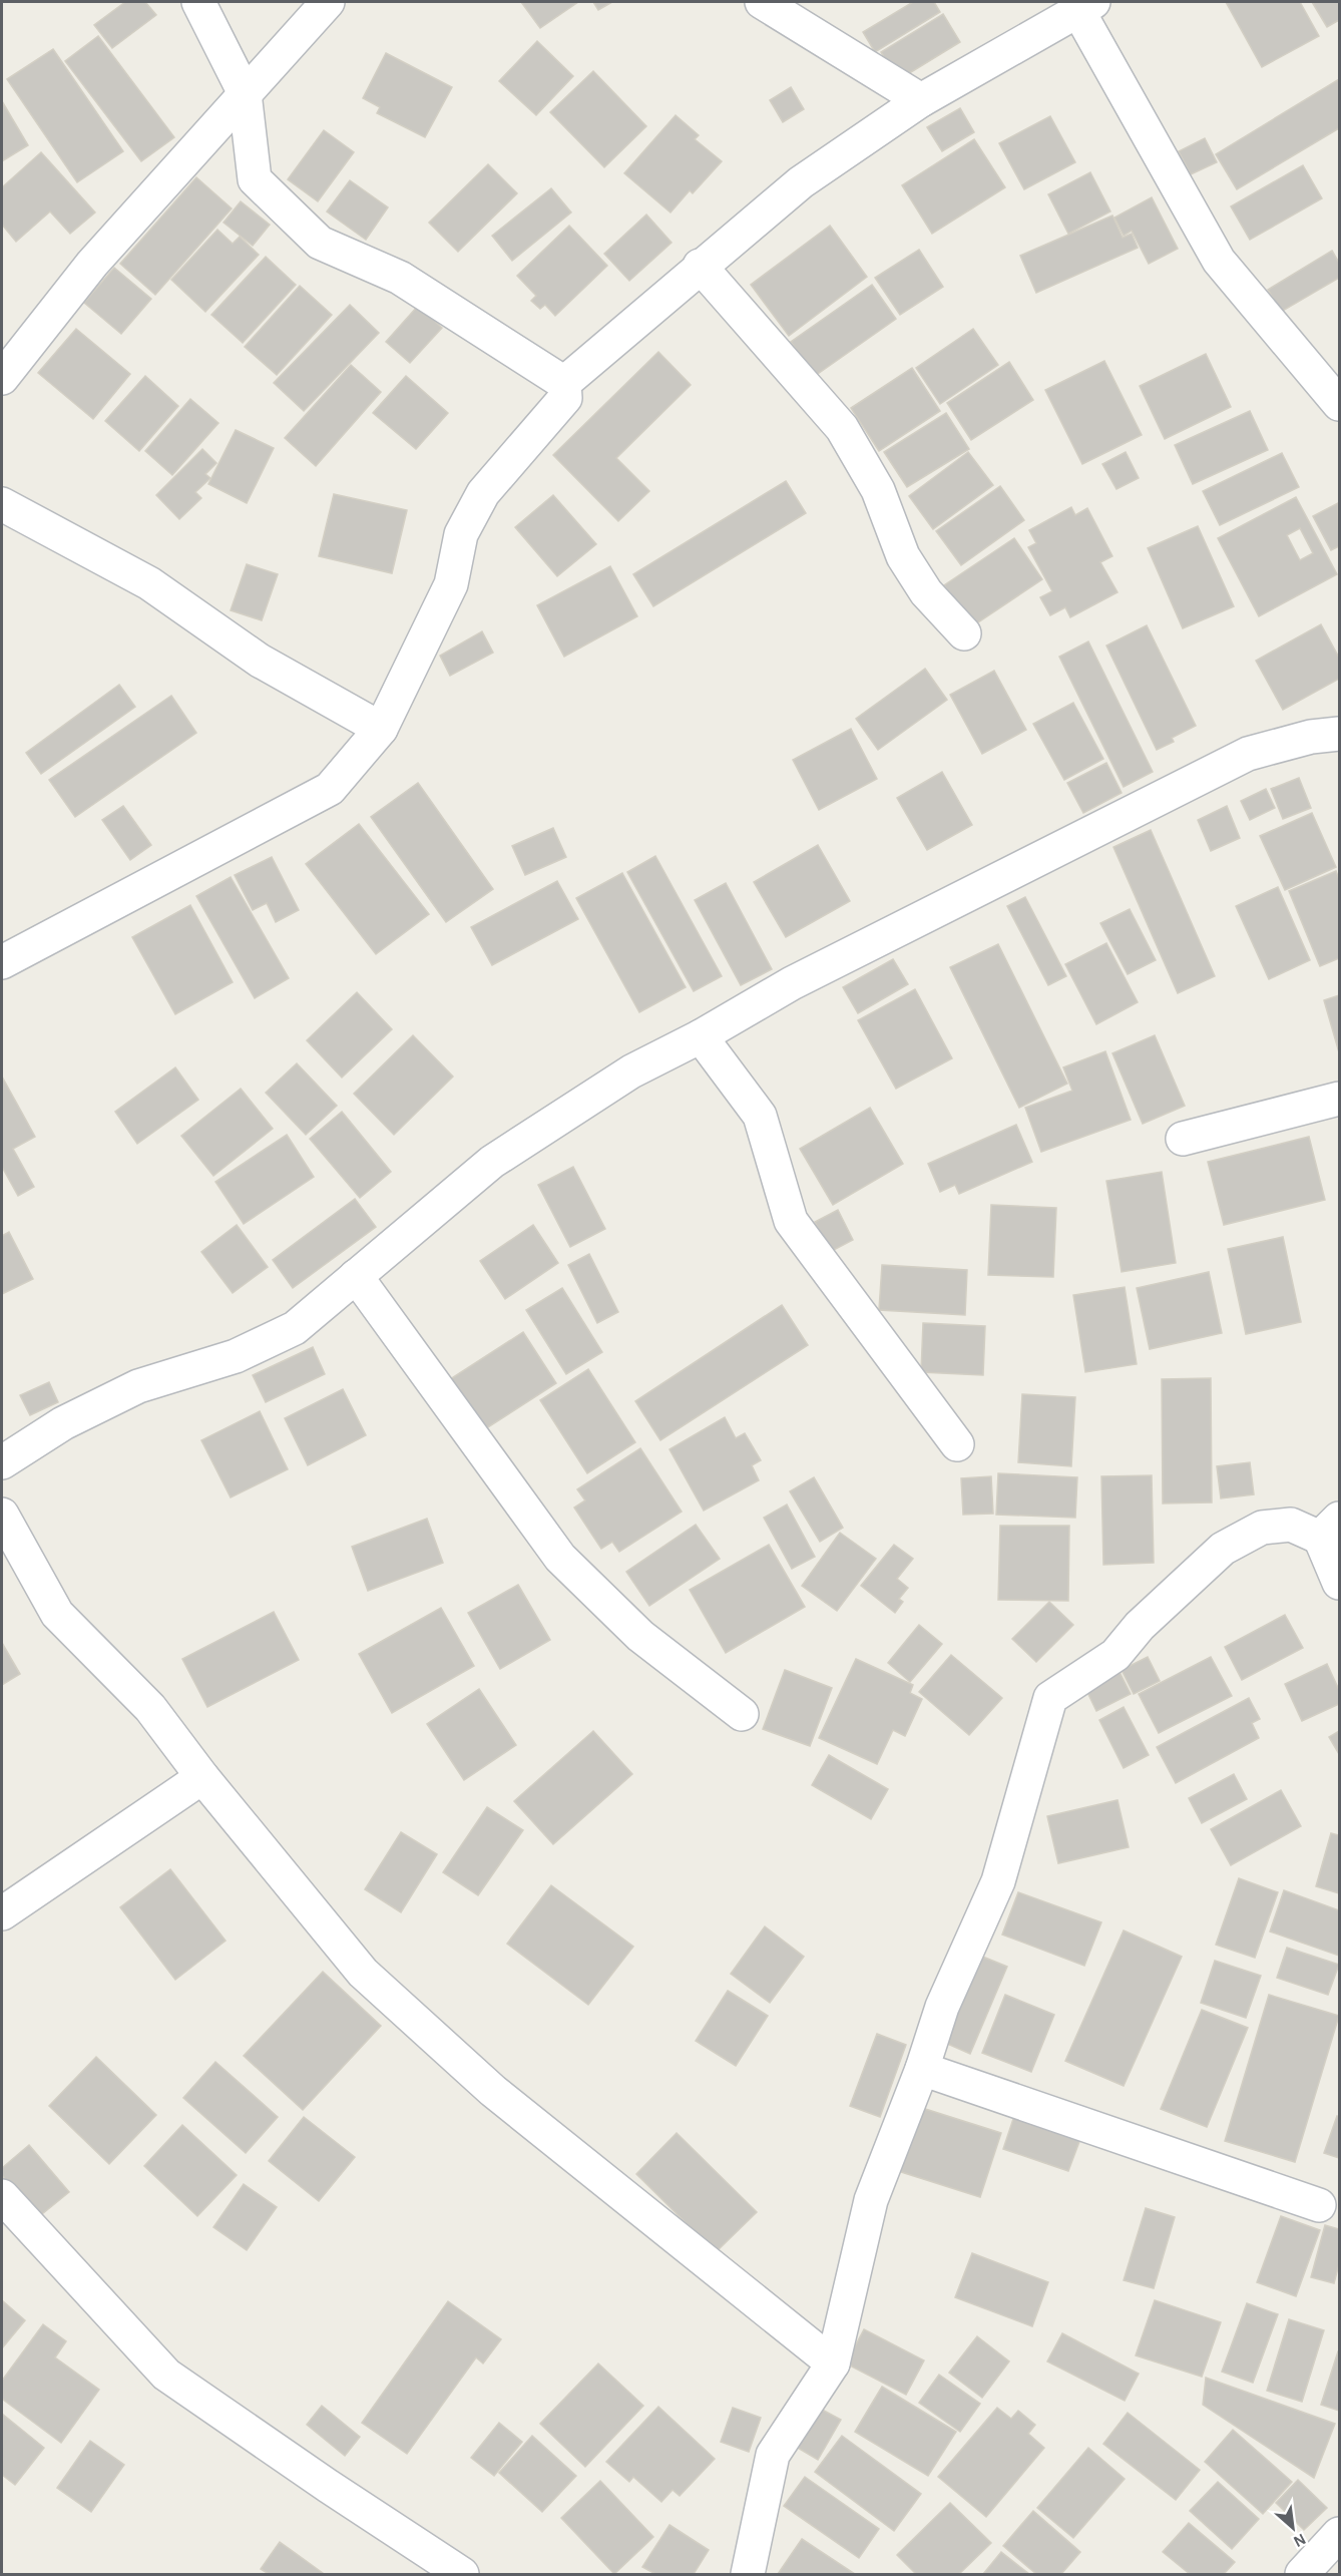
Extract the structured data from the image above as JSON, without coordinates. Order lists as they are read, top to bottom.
{
  "north": "bottom right"
}
